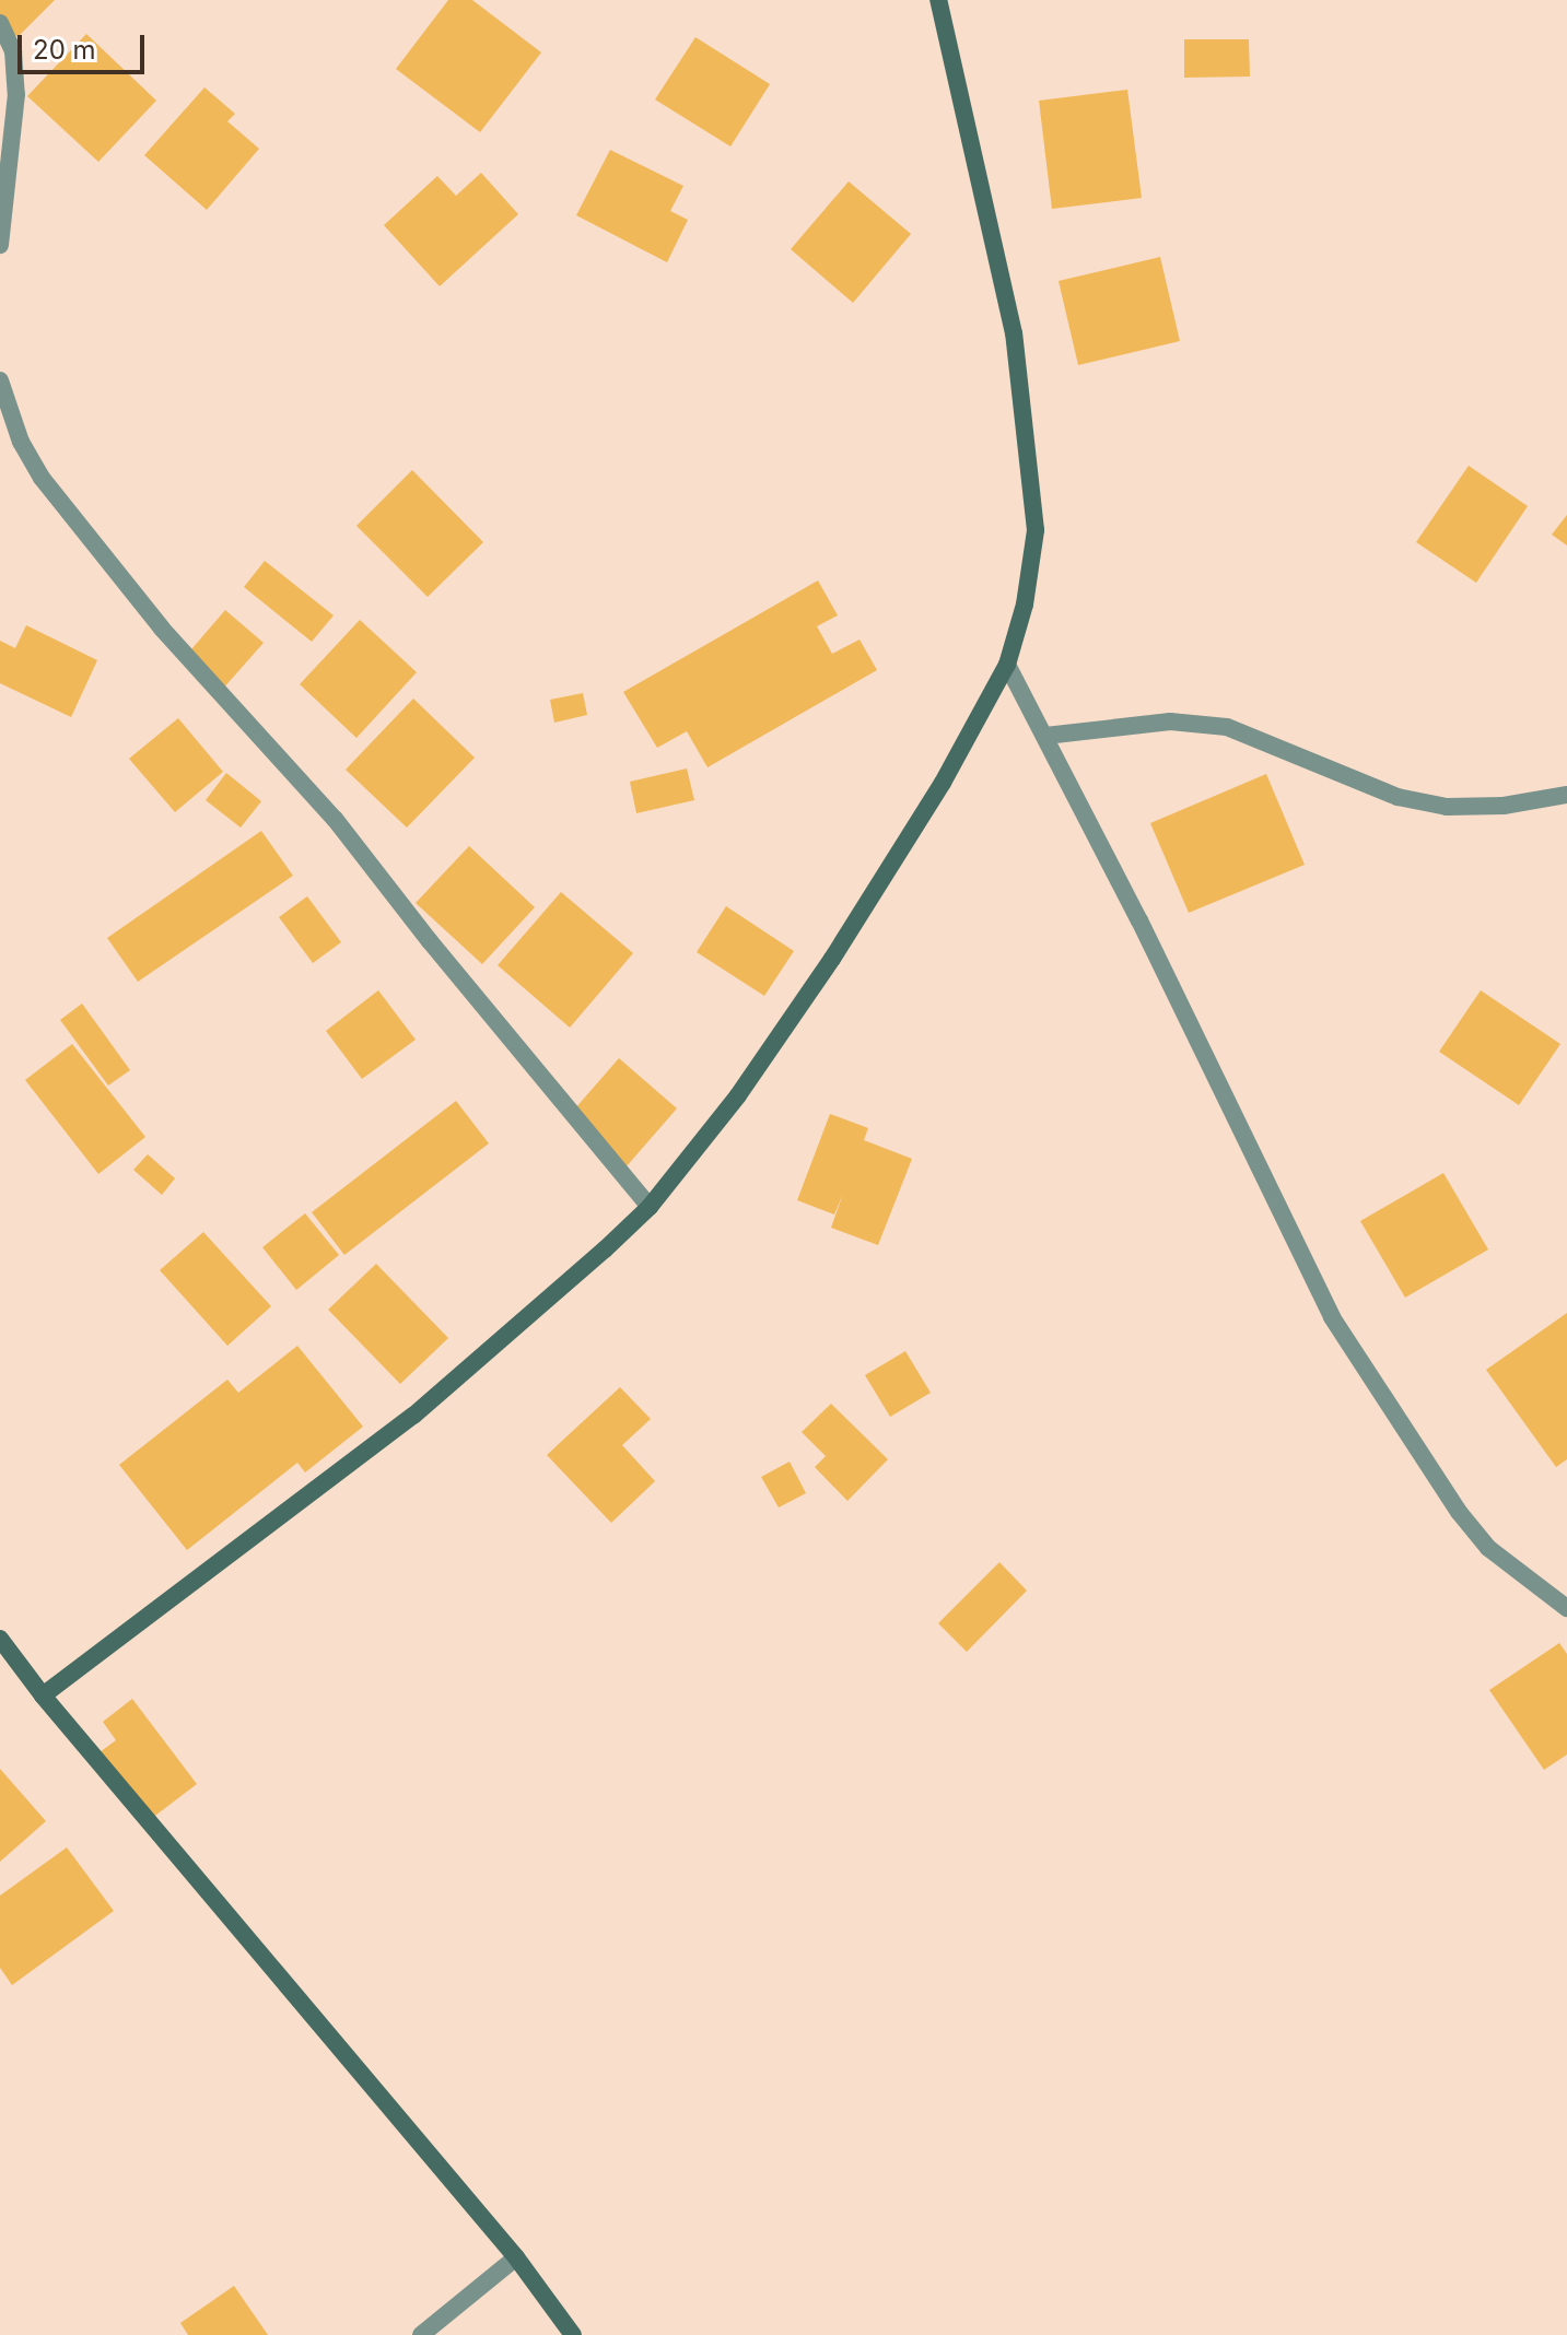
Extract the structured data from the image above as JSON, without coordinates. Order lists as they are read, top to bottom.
{
  "scale_bar": "20 m"
}
